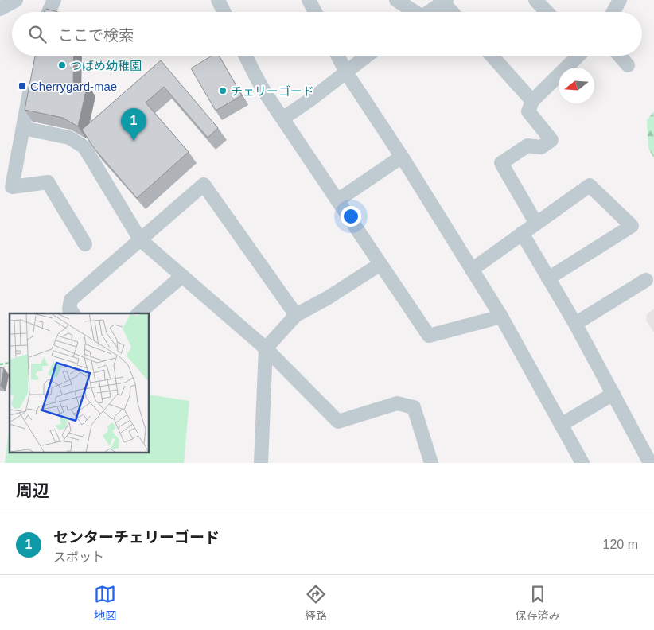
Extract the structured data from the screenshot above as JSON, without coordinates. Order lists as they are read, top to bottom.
{
  "places": {
    "other": ["つばめ幼稚園", "チェリーゴード"],
    "transit": ["Cherrygard-mae"]
  },
  "north": "left",
  "page": {
    "search": "ここで検索",
    "pins": "1",
    "heading": "周辺",
    "list": [
      {
        "mark": "1",
        "name": "センターチェリーゴード",
        "note": "スポット",
        "value": "120 m"
      }
    ],
    "nav": ["地図", "経路", "保存済み"]
  }
}
